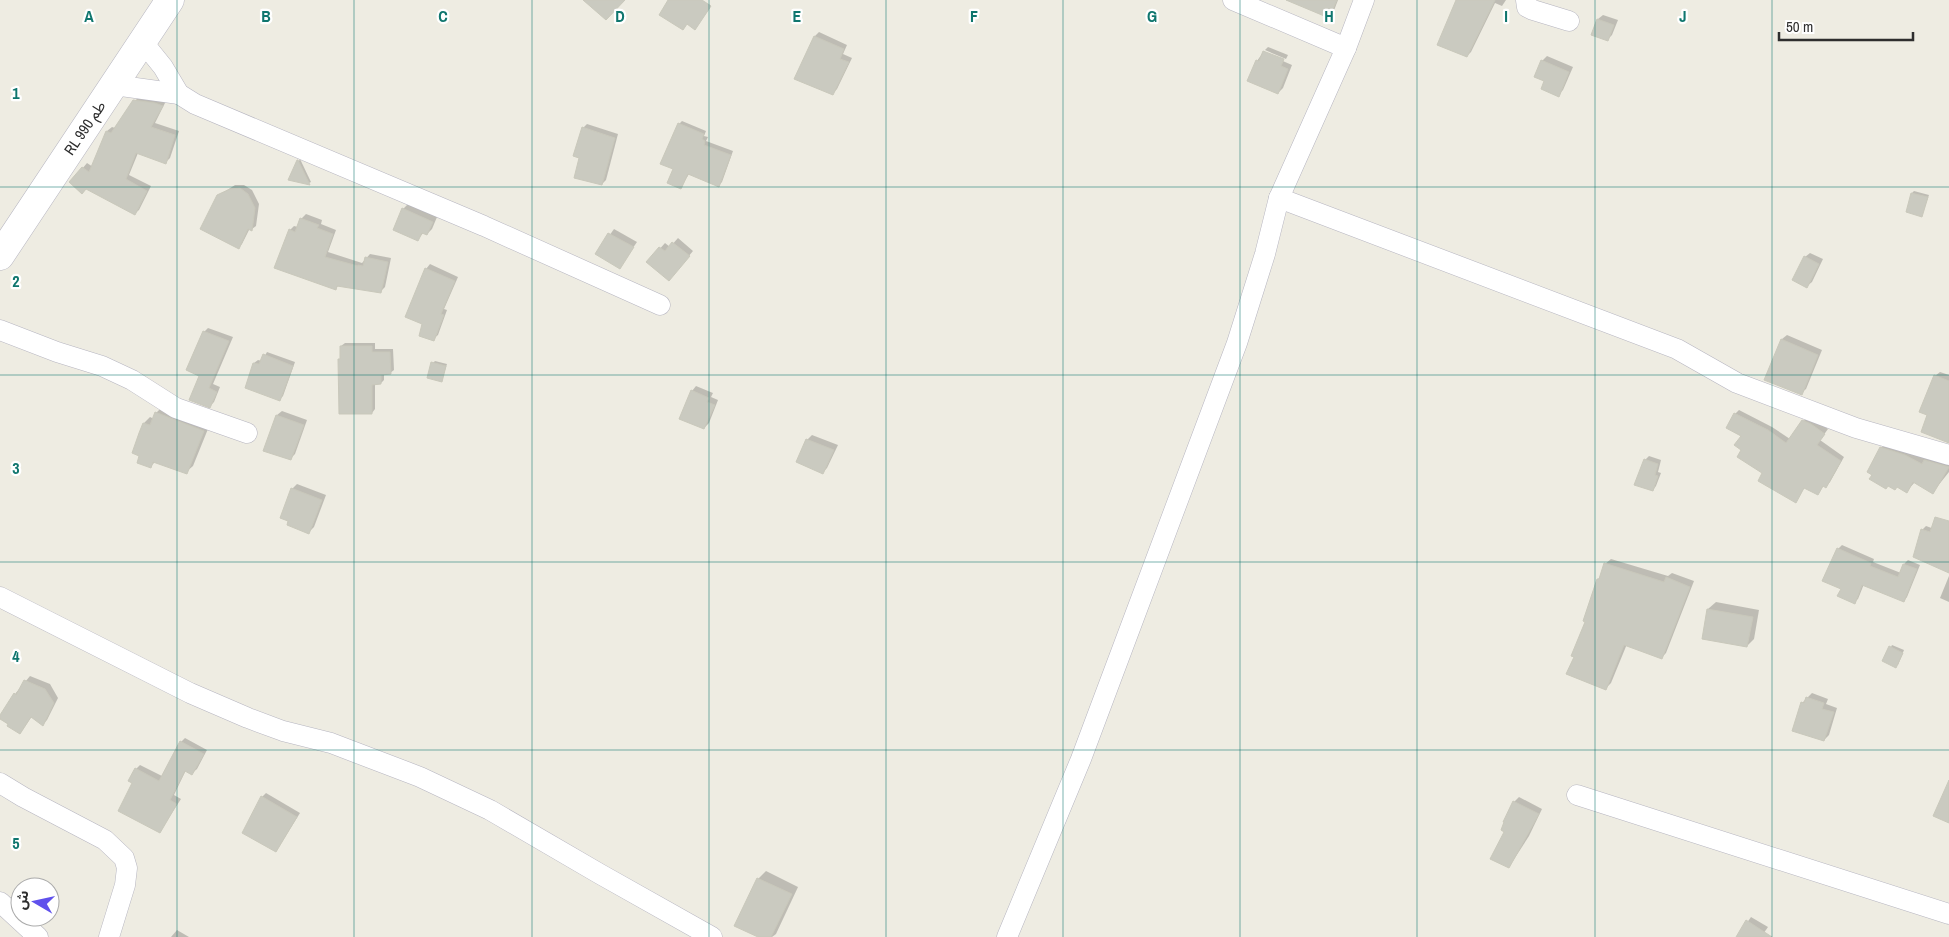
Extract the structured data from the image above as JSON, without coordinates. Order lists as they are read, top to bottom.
{
  "streets": {
    "street": ["RL طم 990"]
  },
  "scale_bar": "50 m",
  "north": "left",
  "grid": {
    "columns": [
      "A",
      "B",
      "C",
      "D",
      "E",
      "F",
      "G",
      "H",
      "I",
      "J"
    ],
    "rows": [
      "1",
      "2",
      "3",
      "4",
      "5"
    ]
  }
}
